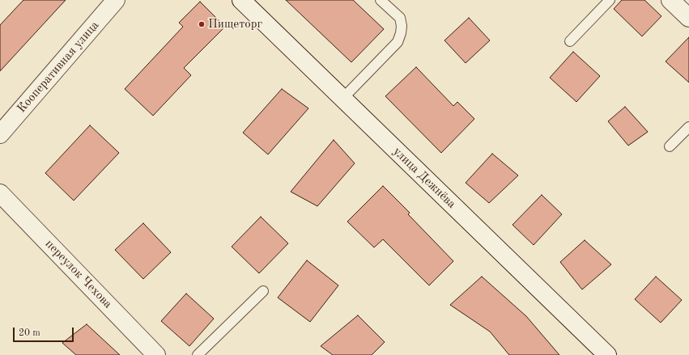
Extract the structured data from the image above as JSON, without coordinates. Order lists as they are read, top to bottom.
{
  "streets": {
    "main road": ["Кооперативная улица", "улица Дежнёва", "переулок Чехова"]
  },
  "places": ["Пищеторг"],
  "scale_bar": "20 m"
}
